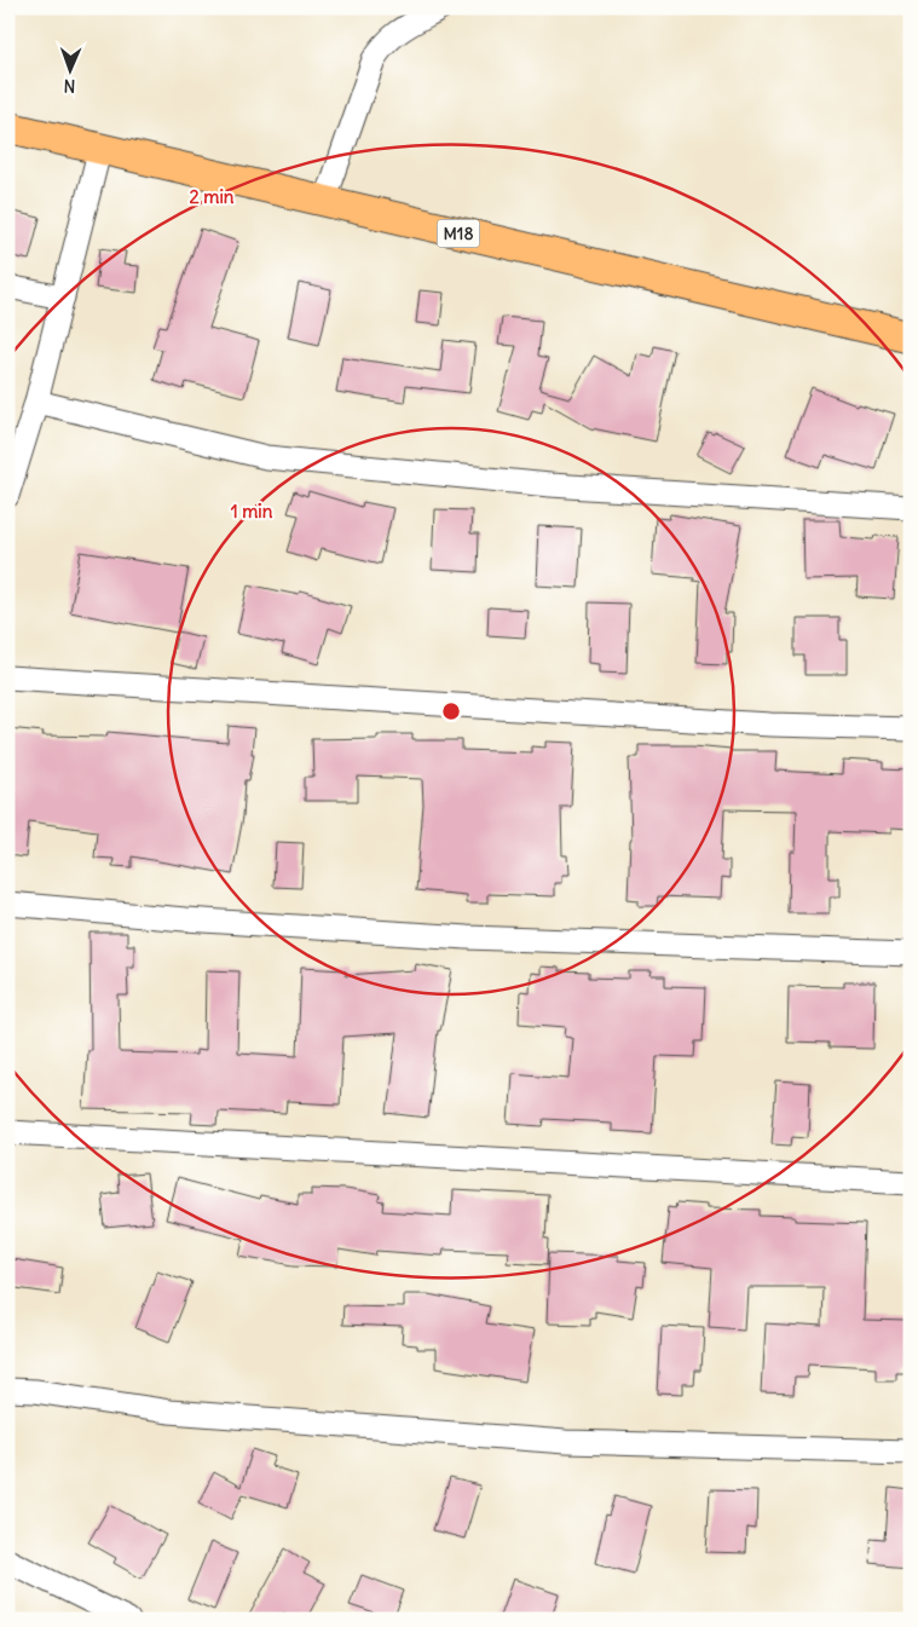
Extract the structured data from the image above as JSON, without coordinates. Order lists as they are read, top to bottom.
{
  "streets": {
    "main road": ["M18"]
  },
  "north": "bottom",
  "rings": ["2 min", "1 min"]
}
